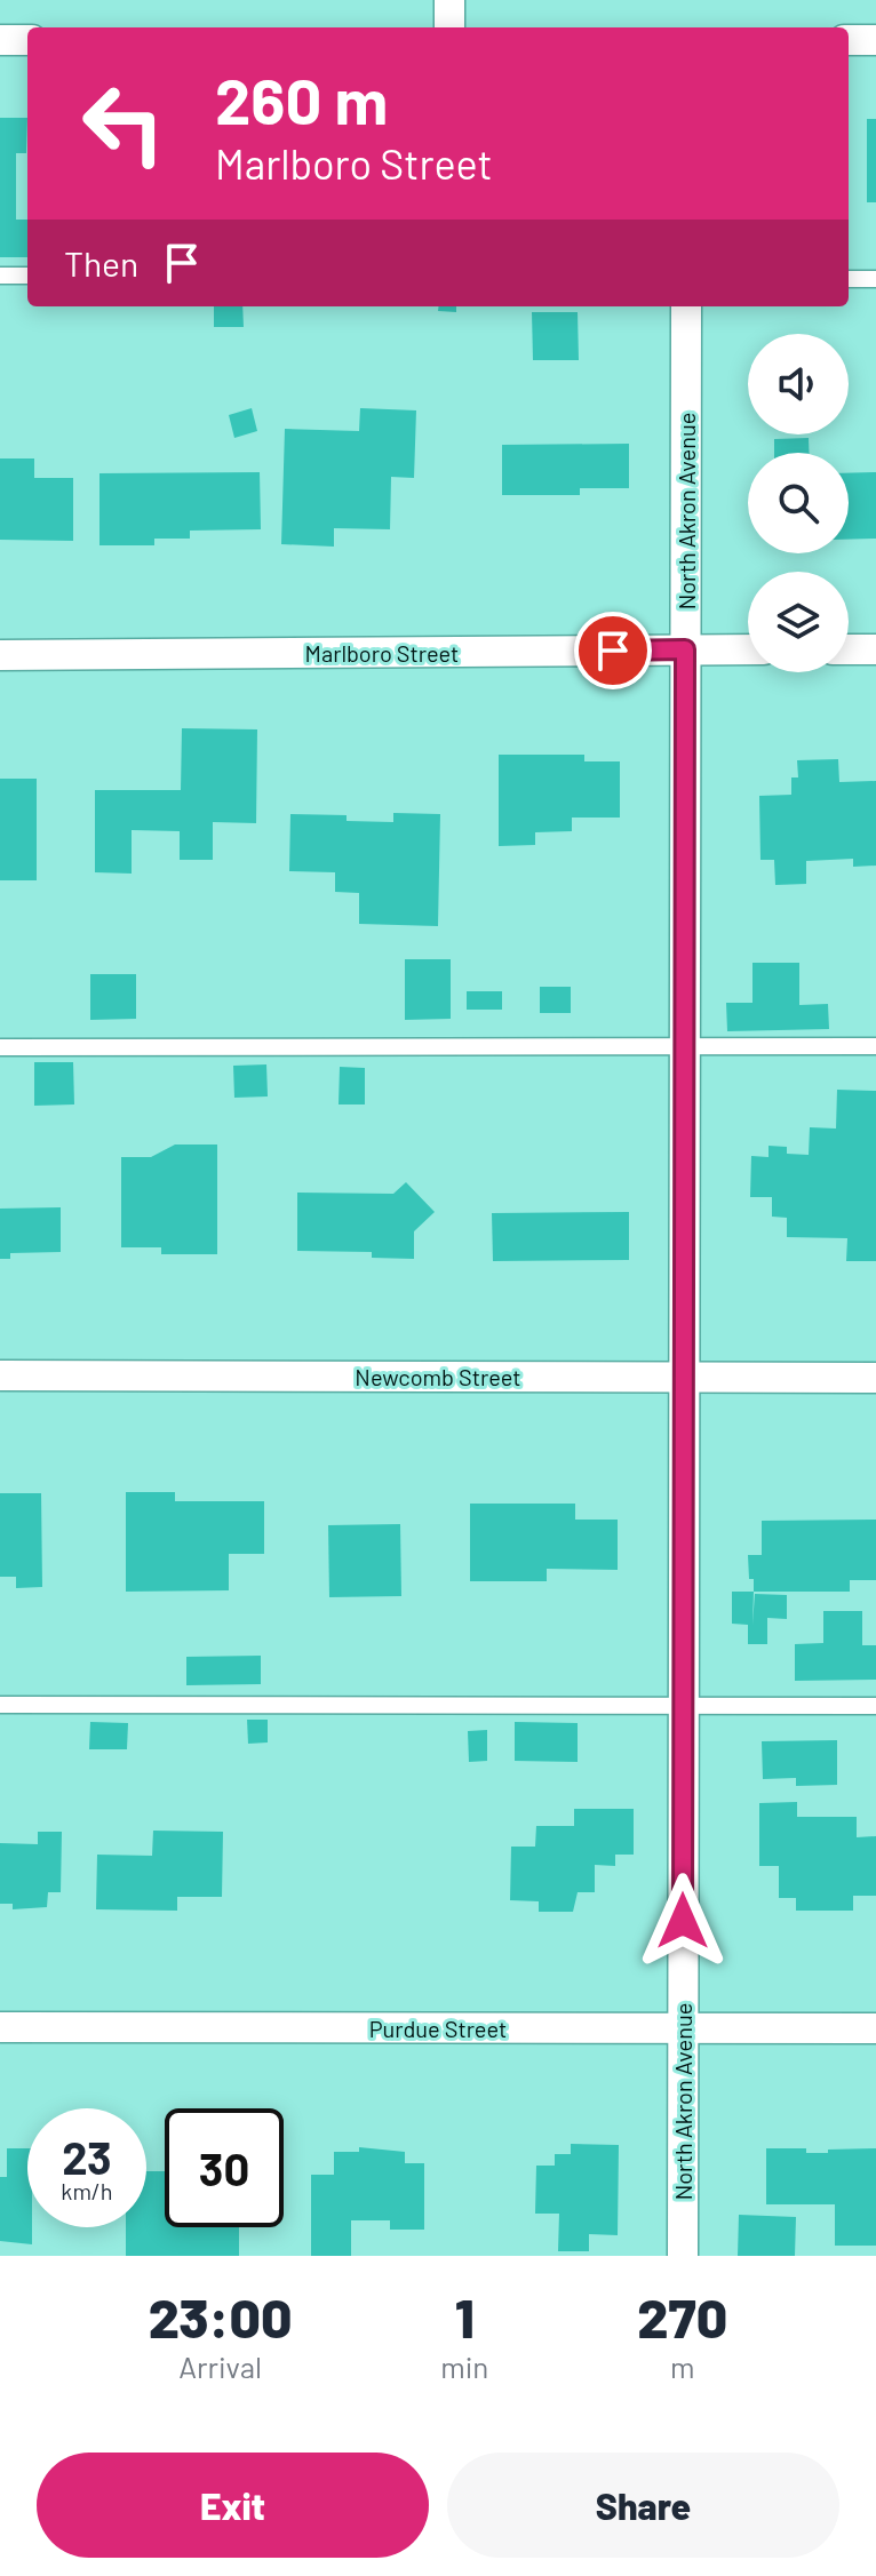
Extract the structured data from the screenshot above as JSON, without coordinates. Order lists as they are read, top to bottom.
{
  "streets": {
    "street": [
      "North Akron Avenue",
      "Marlboro Street",
      "Newcomb Street",
      "Purdue Street"
    ]
  },
  "crossings": [
    ["North Akron Avenue", "Marlboro Street"],
    ["North Akron Avenue", "Newcomb Street"],
    ["North Akron Avenue", "Purdue Street"]
  ],
  "page": {
    "turn": ["260 m", "Marlboro Street"],
    "then": "Then",
    "speed": "23 km/h",
    "limit": "30",
    "eta": [
      "23:00",
      "Arrival",
      "1",
      "min",
      "270",
      "m"
    ],
    "buttons": ["Exit", "Share"]
  }
}
